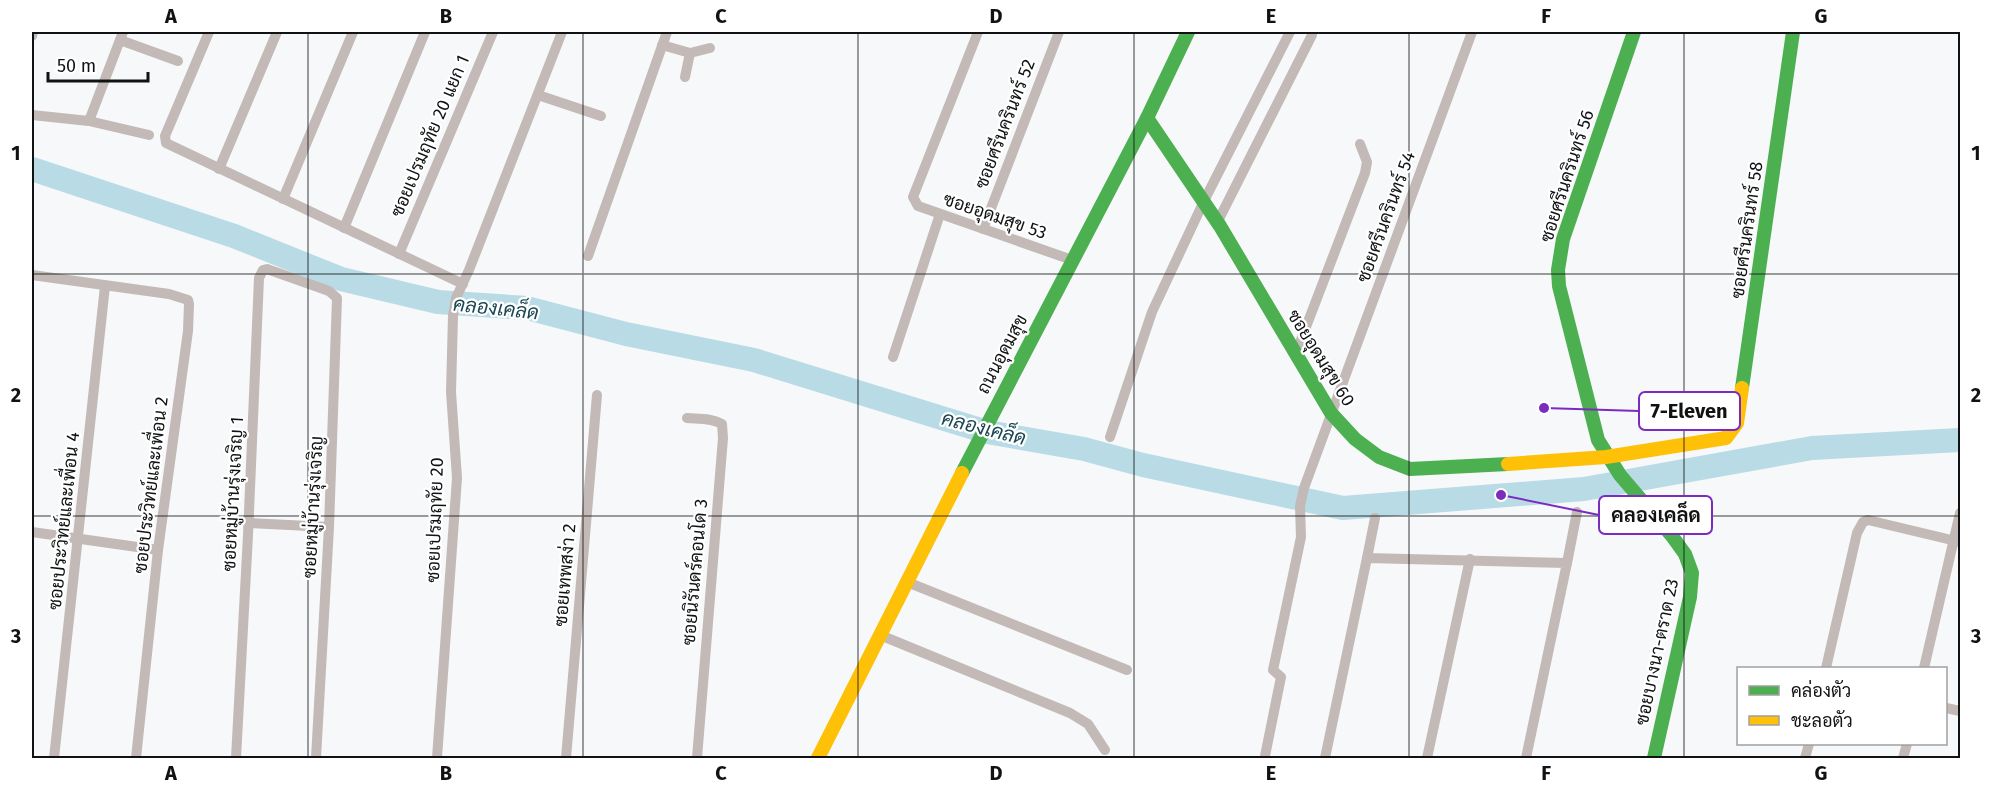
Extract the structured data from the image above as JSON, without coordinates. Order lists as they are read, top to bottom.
{
  "streets": {
    "street": [
      "ซอยศรีนครินทร์ 52",
      "ซอยเปรมฤทัย 20 แยก 1",
      "ซอยศรีนครินทร์ 56",
      "ซอยอุดมสุข 53",
      "ซอยศรีนครินทร์ 54",
      "ซอยศรีนครินทร์ 58",
      "ถนนอุดมสุข",
      "ซอยอุดมสุข 60",
      "ซอยประวิทย์และเพื่อน 2",
      "ซอยหมู่บ้านรุ่งเจริญ 1",
      "ซอยหมู่บ้านรุ่งเจริญ",
      "ซอยเปรมฤทัย 20",
      "ซอยประวิทย์และเพื่อน 4",
      "ซอยนิรันดร์คอนโด 3",
      "ซอยเทพสง่า 2",
      "ซอยบางนา-ตราด 23"
    ]
  },
  "crossings": [
    ["ซอยศรีนครินทร์ 52", "ซอยอุดมสุข 53"],
    ["ซอยศรีนครินทร์ 56", "ซอยอุดมสุข 60"],
    ["ซอยศรีนครินทร์ 56", "ซอยบางนา-ตราด 23"],
    ["ซอยอุดมสุข 53", "ถนนอุดมสุข"],
    ["ซอยศรีนครินทร์ 54", "ซอยอุดมสุข 60"],
    ["ซอยศรีนครินทร์ 58", "ซอยอุดมสุข 60"],
    ["ถนนอุดมสุข", "ซอยอุดมสุข 60"],
    ["ซอยประวิทย์และเพื่อน 2", "ซอยประวิทย์และเพื่อน 4"],
    ["ซอยหมู่บ้านรุ่งเจริญ 1", "ซอยหมู่บ้านรุ่งเจริญ"]
  ],
  "water": ["คลองเคล็ด"],
  "places": ["7-Eleven", "คลองเคล็ด"],
  "legend": ["คล่องตัว", "ชะลอตัว"],
  "scale_bar": "50 m",
  "grid": {
    "columns": [
      "A",
      "B",
      "C",
      "D",
      "E",
      "F",
      "G"
    ],
    "rows": ["1", "2", "3"]
  }
}
